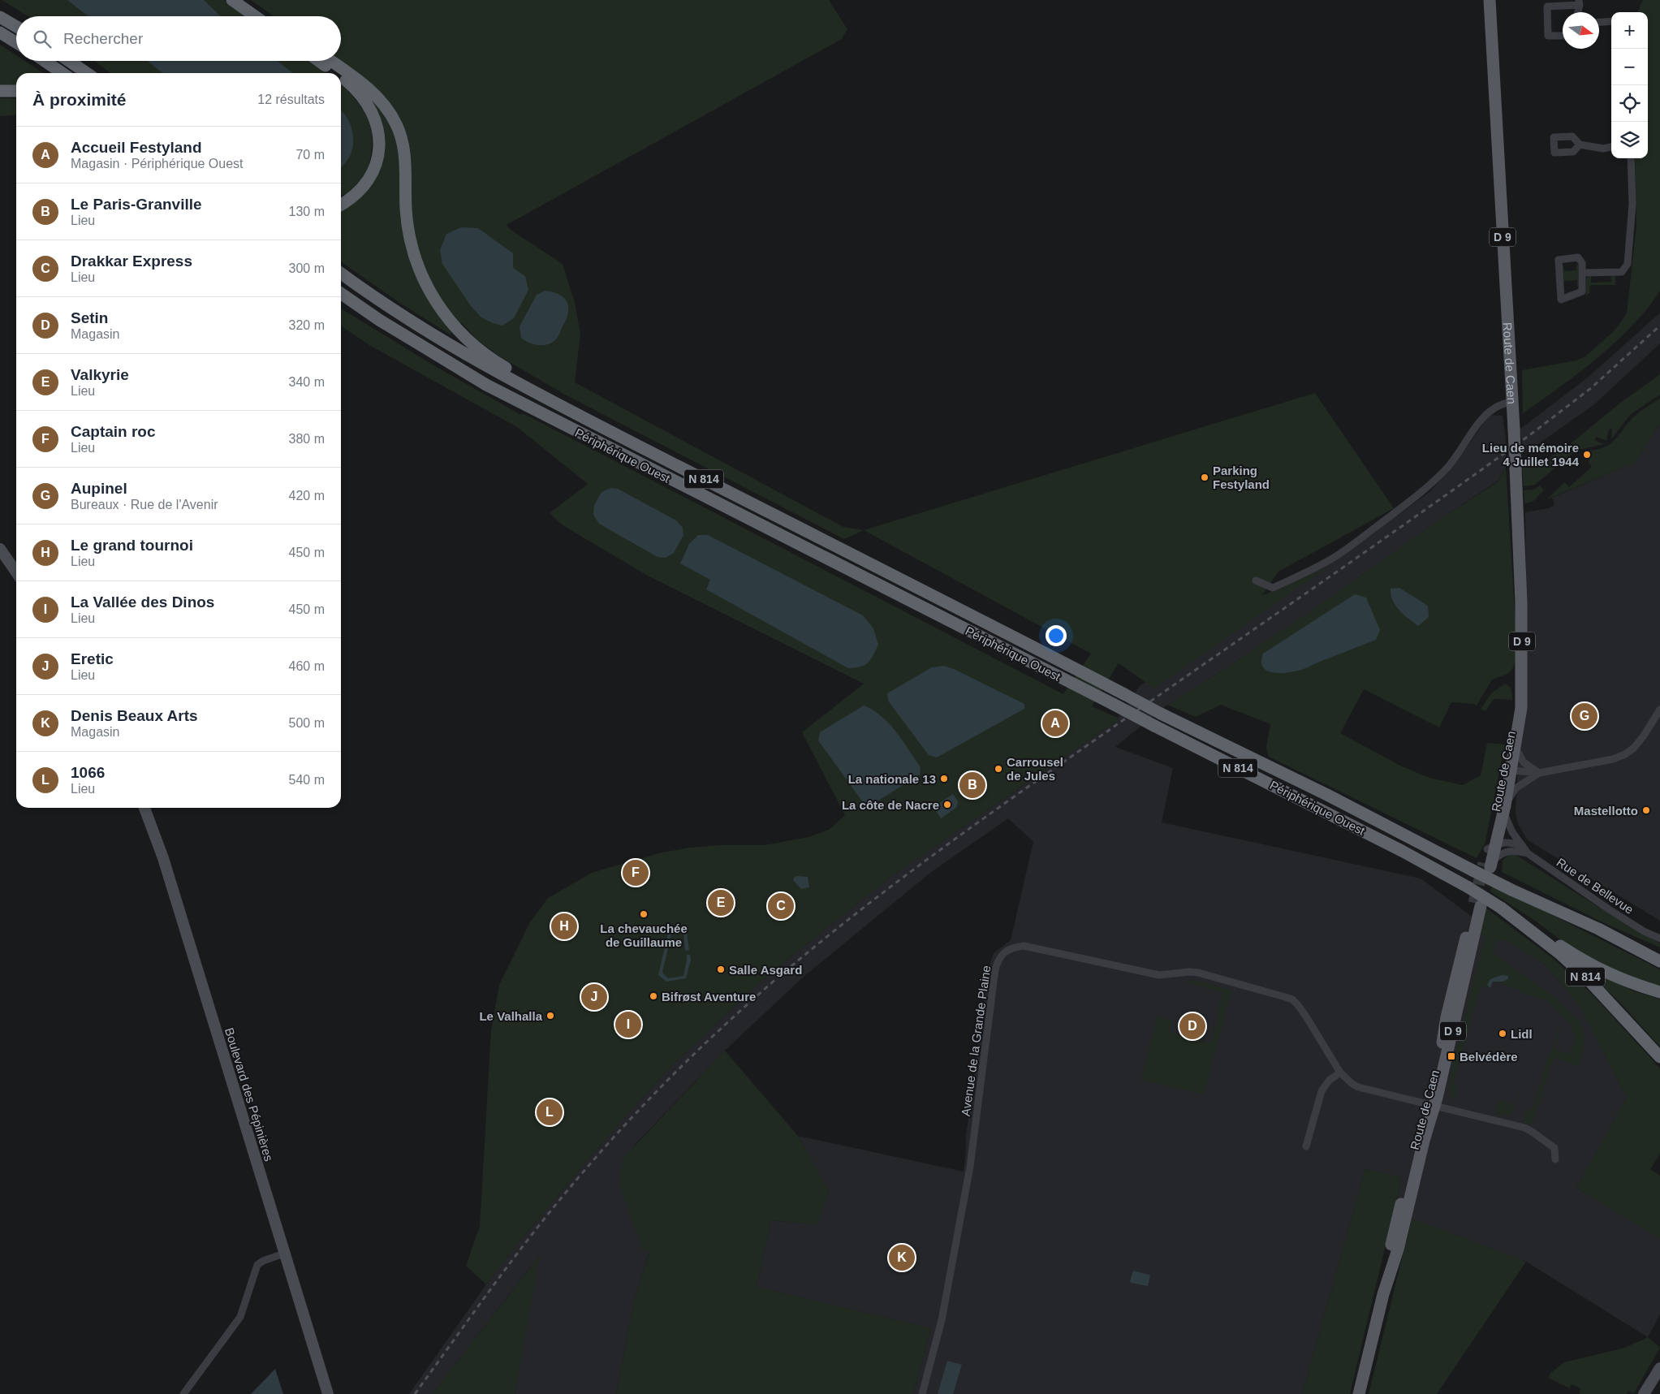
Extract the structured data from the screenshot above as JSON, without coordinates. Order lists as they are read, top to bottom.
{
  "streets": {
    "highway": ["Périphérique Ouest", "N 814"],
    "main road": ["D 9", "Route de Caen", "Boulevard des Pépinières"],
    "street": ["Rue de Bellevue", "Avenue de la Grande Plaine"]
  },
  "crossings": [
    ["Route de Caen", "Rue de Bellevue"],
    ["Route de Caen", "Avenue de la Grande Plaine"]
  ],
  "places": {
    "other": [
      "Lieu de mémoire 4 Juillet 1944",
      "Parking Festyland",
      "Carrousel de Jules",
      "La nationale 13",
      "La côte de Nacre",
      "Mastellotto",
      "La chevauchée de Guillaume",
      "Salle Asgard",
      "Bifrøst Aventure",
      "Le Valhalla",
      "Lidl"
    ],
    "transit": ["Belvédère"]
  },
  "north": "right",
  "page": {
    "map_buttons": ["+", "−"],
    "search": "Rechercher",
    "heading": ["À proximité", "12 résultats"],
    "list": [
      {
        "mark": "A",
        "name": "Accueil Festyland",
        "note": "Magasin · Périphérique Ouest",
        "value": "70 m"
      },
      {
        "mark": "B",
        "name": "Le Paris-Granville",
        "note": "Lieu",
        "value": "130 m"
      },
      {
        "mark": "C",
        "name": "Drakkar Express",
        "note": "Lieu",
        "value": "300 m"
      },
      {
        "mark": "D",
        "name": "Setin",
        "note": "Magasin",
        "value": "320 m"
      },
      {
        "mark": "E",
        "name": "Valkyrie",
        "note": "Lieu",
        "value": "340 m"
      },
      {
        "mark": "F",
        "name": "Captain roc",
        "note": "Lieu",
        "value": "380 m"
      },
      {
        "mark": "G",
        "name": "Aupinel",
        "note": "Bureaux · Rue de l'Avenir",
        "value": "420 m"
      },
      {
        "mark": "H",
        "name": "Le grand tournoi",
        "note": "Lieu",
        "value": "450 m"
      },
      {
        "mark": "I",
        "name": "La Vallée des Dinos",
        "note": "Lieu",
        "value": "450 m"
      },
      {
        "mark": "J",
        "name": "Eretic",
        "note": "Lieu",
        "value": "460 m"
      },
      {
        "mark": "K",
        "name": "Denis Beaux Arts",
        "note": "Magasin",
        "value": "500 m"
      },
      {
        "mark": "L",
        "name": "1066",
        "note": "Lieu",
        "value": "540 m"
      }
    ],
    "pins": [
      "G",
      "A",
      "B",
      "F",
      "E",
      "C",
      "H",
      "J",
      "I",
      "D",
      "L",
      "K"
    ]
  }
}
